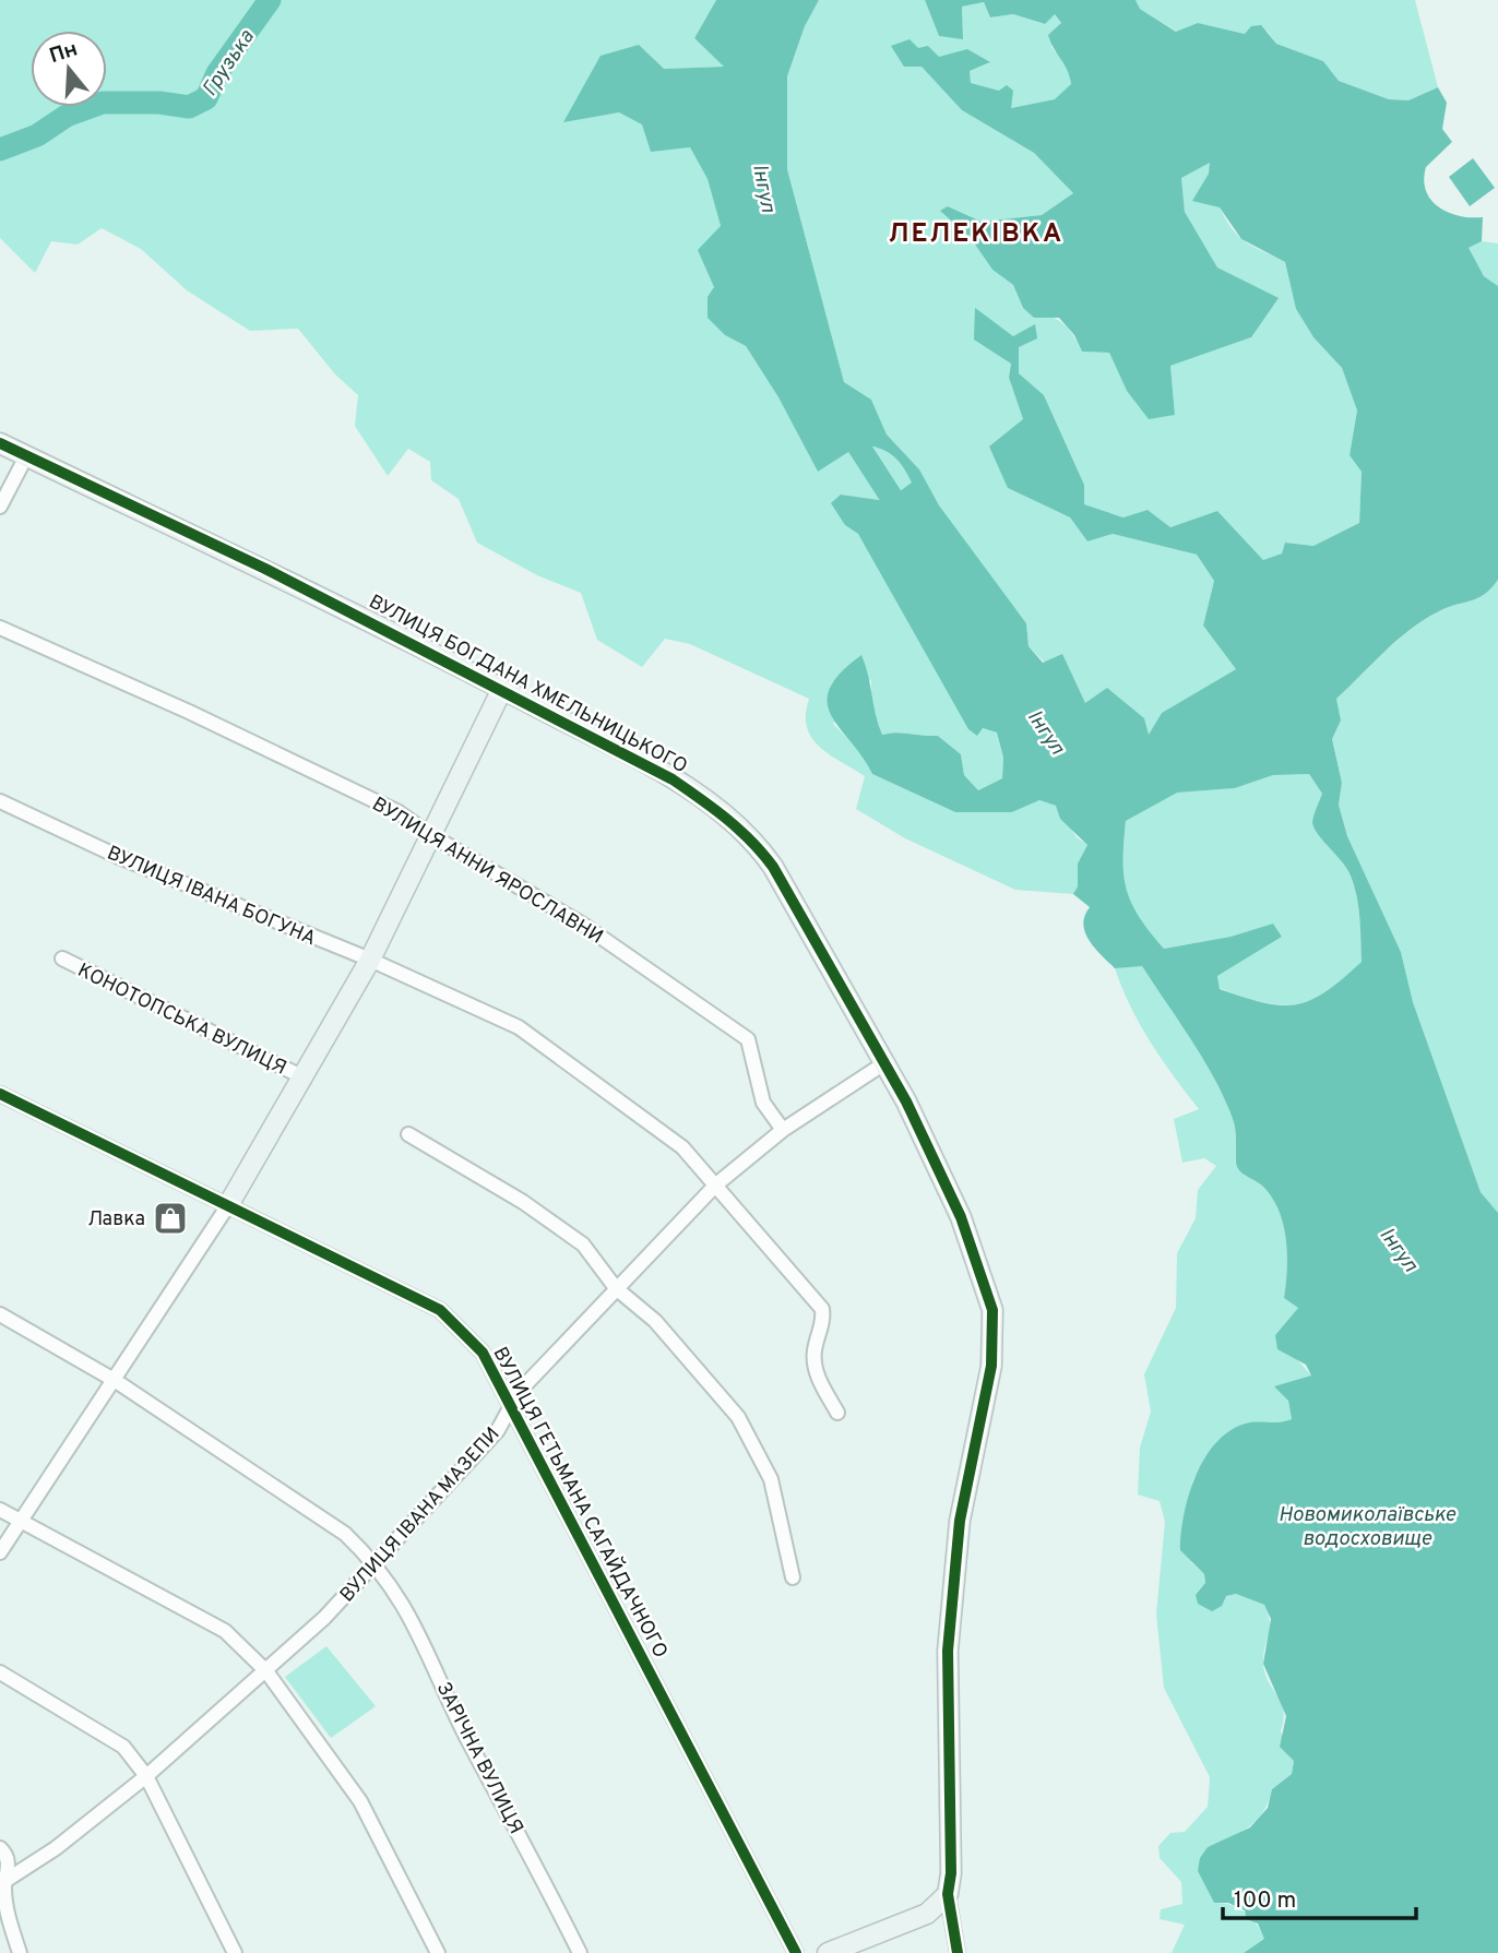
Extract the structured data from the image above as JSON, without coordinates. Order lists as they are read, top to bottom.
{
  "streets": {
    "street": [
      "ВУЛИЦЯ БОГДАНА ХМЕЛЬНИЦЬКОГО",
      "ВУЛИЦЯ АННИ ЯРОСЛАВНИ",
      "ВУЛИЦЯ ІВАНА БОГУНА",
      "КОНОТОПСЬКА ВУЛИЦЯ",
      "ВУЛИЦЯ ГЕТЬМАНА САГАЙДАЧНОГО",
      "ВУЛИЦЯ ІВАНА МАЗЕПИ",
      "ЗАРІЧНА ВУЛИЦЯ"
    ]
  },
  "crossings": [
    ["ВУЛИЦЯ БОГДАНА ХМЕЛЬНИЦЬКОГО", "ВУЛИЦЯ ІВАНА МАЗЕПИ"],
    ["ВУЛИЦЯ АННИ ЯРОСЛАВНИ", "ВУЛИЦЯ ІВАНА МАЗЕПИ"],
    ["ВУЛИЦЯ ІВАНА БОГУНА", "ВУЛИЦЯ ІВАНА МАЗЕПИ"],
    ["ВУЛИЦЯ ГЕТЬМАНА САГАЙДАЧНОГО", "ВУЛИЦЯ ІВАНА МАЗЕПИ"],
    ["ВУЛИЦЯ ІВАНА МАЗЕПИ", "ЗАРІЧНА ВУЛИЦЯ"]
  ],
  "districts": ["ЛЕЛЕКІВКА"],
  "water": ["Грузька", "Інгул", "Новомиколаївське водосховище"],
  "places": {
    "shop": ["Лавка"]
  },
  "scale_bar": "100 m",
  "north": "top"
}
